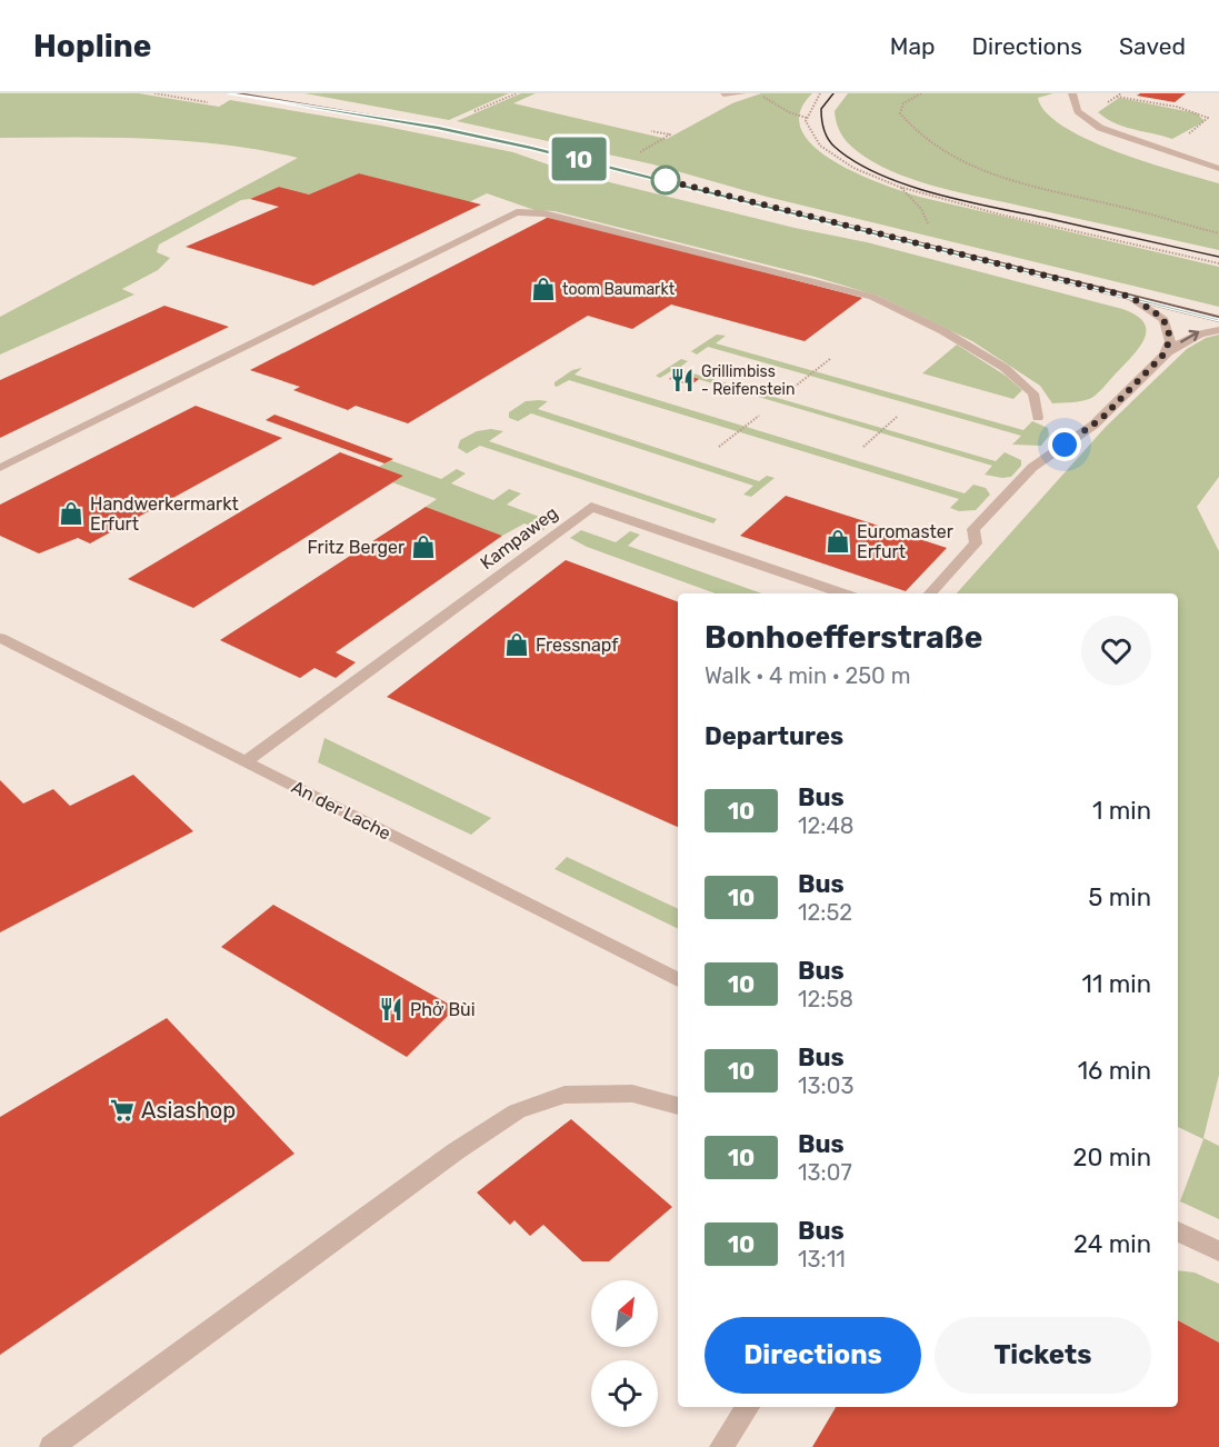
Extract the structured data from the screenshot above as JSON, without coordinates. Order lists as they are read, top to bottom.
{
  "streets": {
    "street": ["Kampaweg", "An der Lache"]
  },
  "crossings": [
    ["Kampaweg", "An der Lache"]
  ],
  "places": {
    "shop": [
      "toom Baumarkt",
      "Handwerkermarkt Erfurt",
      "Euromaster Erfurt",
      "Fritz Berger",
      "Fressnapf"
    ],
    "restaurant": ["Grillimbiss - Reifenstein", "Phở Bùi"],
    "supermarket": ["Asiashop"]
  },
  "lines": ["bus line 10"],
  "north": "top right",
  "page": {
    "header": "Hopline",
    "nav": ["Map", "Directions", "Saved"],
    "on_map": "10",
    "heading": [
      ["Bonhoefferstraße", "Walk · 4 min · 250 m"],
      "Departures"
    ],
    "list": [
      {
        "mark": "10",
        "name": "Bus",
        "note": "12:48",
        "value": "1 min"
      },
      {
        "mark": "10",
        "name": "Bus",
        "note": "12:52",
        "value": "5 min"
      },
      {
        "mark": "10",
        "name": "Bus",
        "note": "12:58",
        "value": "11 min"
      },
      {
        "mark": "10",
        "name": "Bus",
        "note": "13:03",
        "value": "16 min"
      },
      {
        "mark": "10",
        "name": "Bus",
        "note": "13:07",
        "value": "20 min"
      },
      {
        "mark": "10",
        "name": "Bus",
        "note": "13:11",
        "value": "24 min"
      }
    ],
    "buttons": ["Directions", "Tickets"]
  }
}
